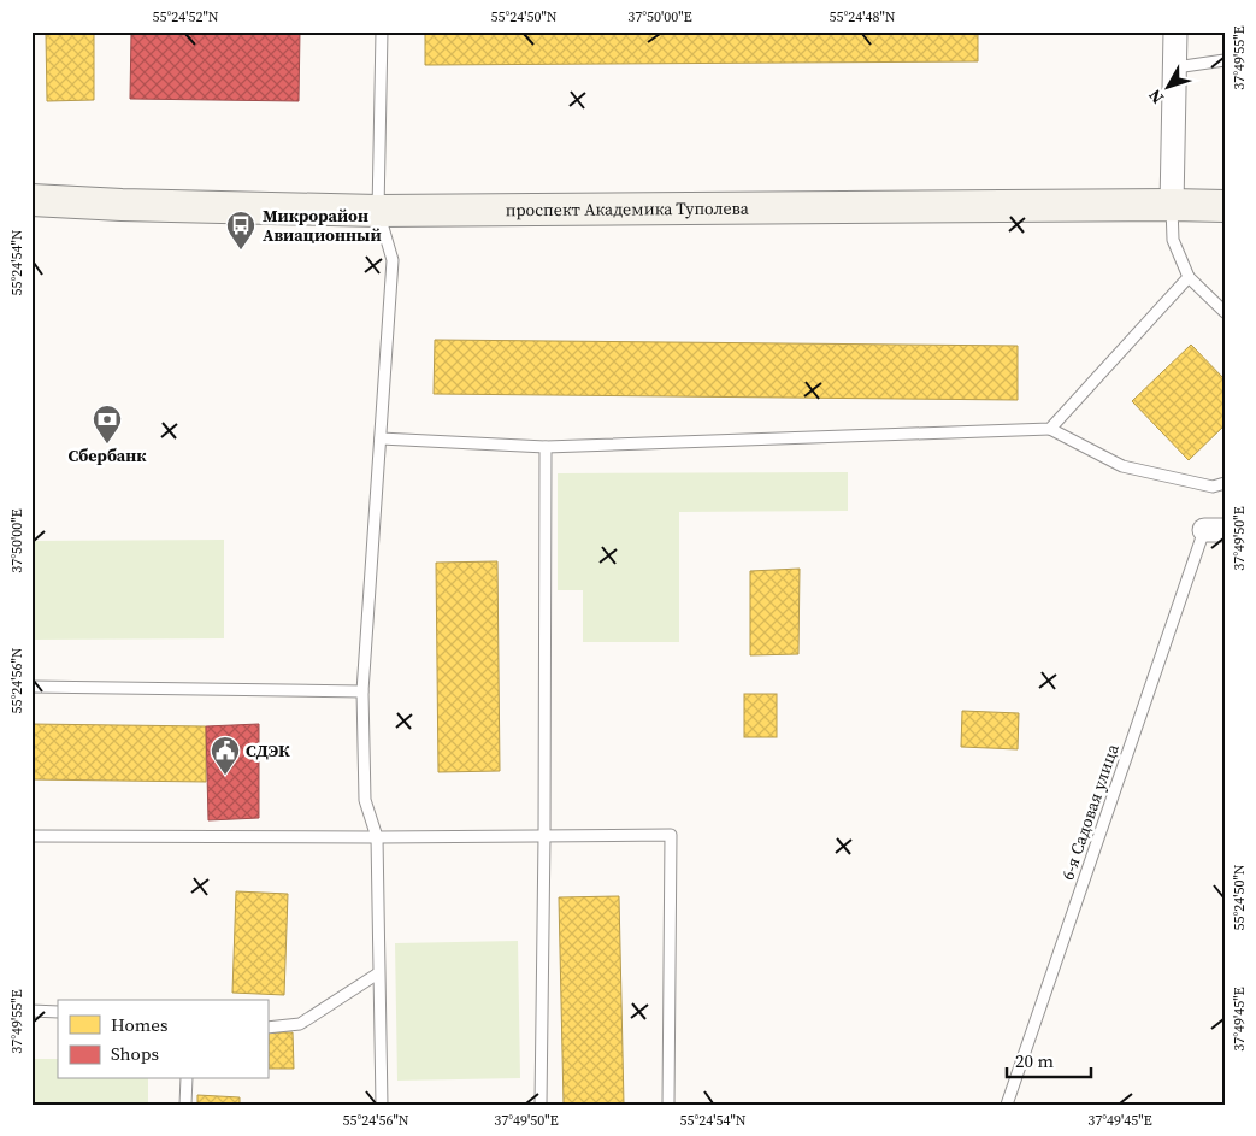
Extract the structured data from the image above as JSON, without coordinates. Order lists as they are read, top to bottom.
{
  "streets": {
    "main road": ["проспект Академика Туполева"],
    "lane": ["6-я Садовая улица"]
  },
  "places": {
    "bus stop": ["Микрорайон Авиационный"],
    "bank": ["Сбербанк"],
    "public building": ["СДЭК"]
  },
  "legend": ["Homes", "Shops"],
  "scale_bar": "20 m",
  "north": "bottom left",
  "coordinates": [
    "55°24'52\"N",
    "55°24'50\"N",
    "37°50'00\"E",
    "55°24'48\"N",
    "37°49'55\"E",
    "55°24'54\"N",
    "37°49'50\"E",
    "55°24'56\"N",
    "37°49'45\"E"
  ]
}
